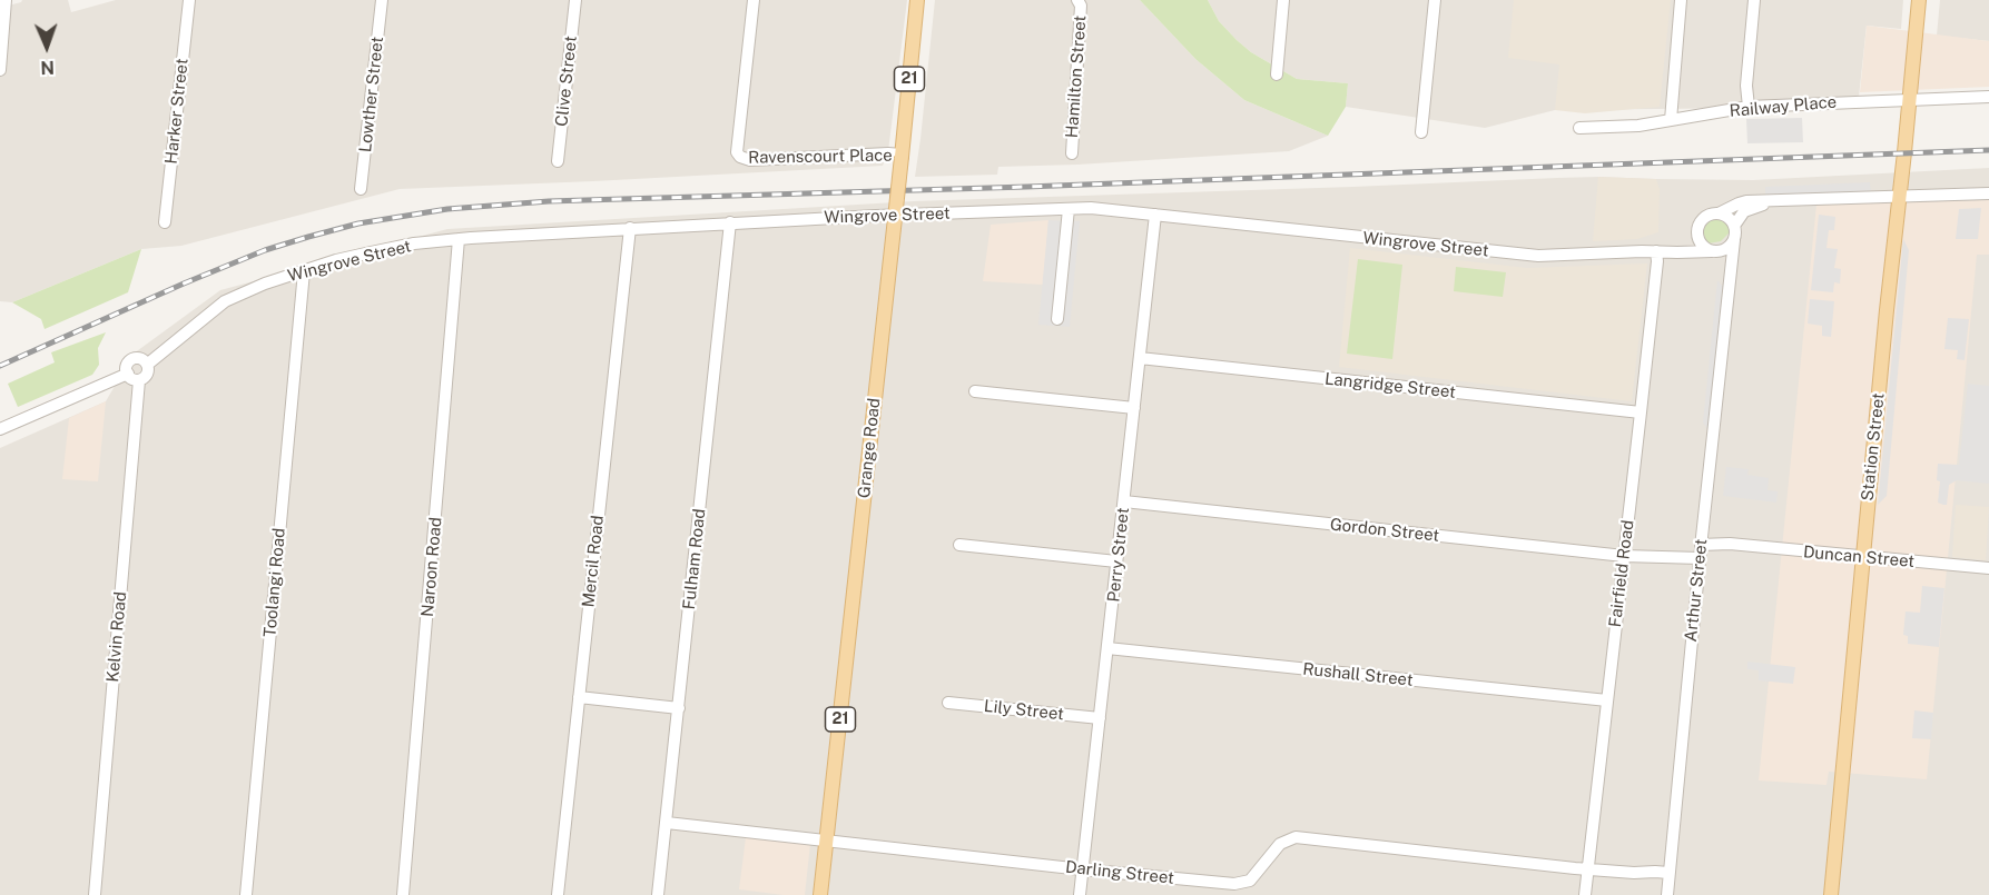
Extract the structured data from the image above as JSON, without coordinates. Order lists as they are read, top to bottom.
{
  "streets": {
    "main road": ["21", "Station Street", "Grange Road"],
    "street": [
      "Hamilton Street",
      "Clive Street",
      "Lowther Street",
      "Railway Place",
      "Harker Street",
      "Ravenscourt Place",
      "Wingrove Street",
      "Langridge Street",
      "Gordon Street",
      "Perry Street",
      "Duncan Street",
      "Fulham Road",
      "Mercil Road",
      "Naroon Road",
      "Fairfield Road",
      "Toolangi Road",
      "Arthur Street",
      "Kelvin Road",
      "Rushall Street",
      "Lily Street",
      "Darling Street"
    ]
  },
  "crossings": [
    ["Railway Place", "Station Street"],
    ["Ravenscourt Place", "Grange Road"],
    ["Wingrove Street", "Grange Road"],
    ["Wingrove Street", "Perry Street"],
    ["Wingrove Street", "Fulham Road"],
    ["Wingrove Street", "Mercil Road"],
    ["Wingrove Street", "Naroon Road"],
    ["Wingrove Street", "Fairfield Road"],
    ["Wingrove Street", "Toolangi Road"],
    ["Wingrove Street", "Arthur Street"],
    ["Wingrove Street", "Kelvin Road"],
    ["Langridge Street", "Perry Street"],
    ["Langridge Street", "Fairfield Road"],
    ["Station Street", "Duncan Street"],
    ["Grange Road", "Darling Street"],
    ["Gordon Street", "Perry Street"],
    ["Gordon Street", "Fairfield Road"],
    ["Gordon Street", "Arthur Street"],
    ["Perry Street", "Rushall Street"],
    ["Perry Street", "Lily Street"],
    ["Perry Street", "Darling Street"],
    ["Duncan Street", "Arthur Street"],
    ["Fulham Road", "Darling Street"],
    ["Fairfield Road", "Rushall Street"],
    ["Fairfield Road", "Darling Street"],
    ["Arthur Street", "Darling Street"]
  ],
  "north": "bottom"
}
